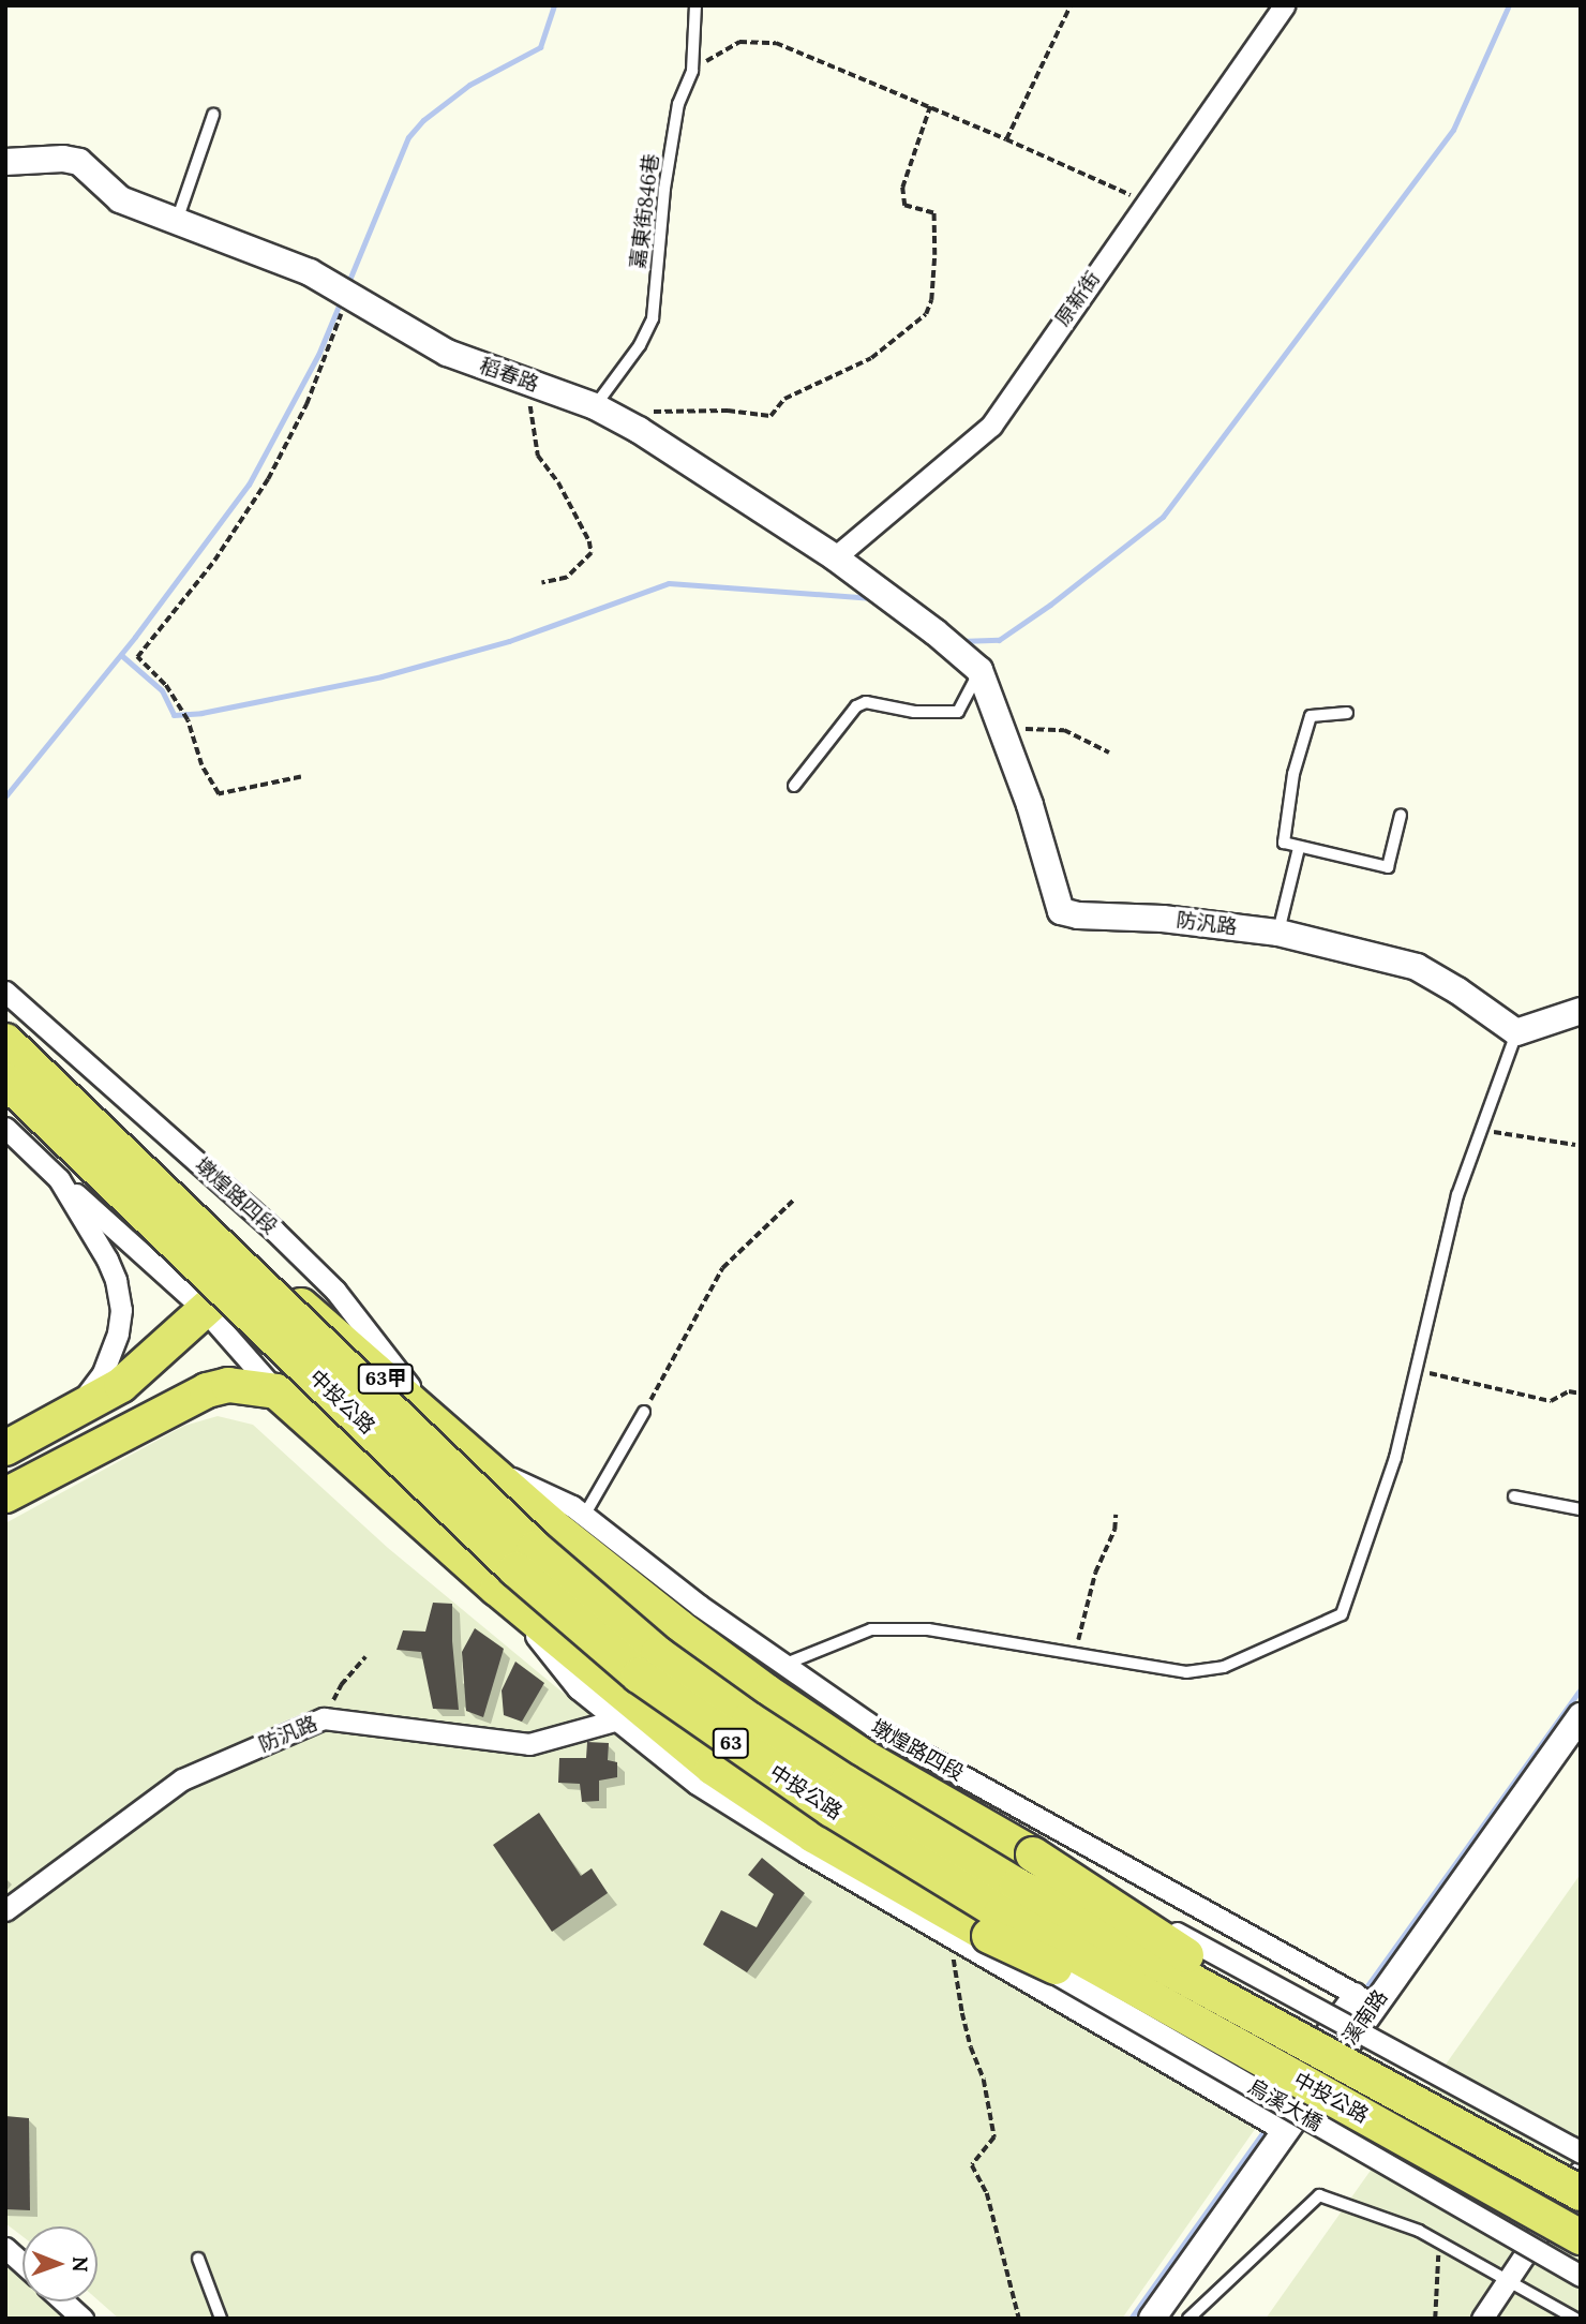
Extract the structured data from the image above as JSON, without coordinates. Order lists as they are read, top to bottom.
{
  "streets": {
    "main road": ["63甲", "中投公路", "63"],
    "street": [
      "原新街",
      "稻春路",
      "防汎路",
      "墩煌路四段",
      "溪南路",
      "烏溪大橋"
    ],
    "lane": ["嘉東街846巷"]
  },
  "crossings": [
    ["嘉東街846巷", "稻春路"],
    ["原新街", "稻春路"],
    ["稻春路", "防汎路"],
    ["墩煌路四段", "63甲"],
    ["墩煌路四段", "溪南路"]
  ],
  "north": "right"
}
